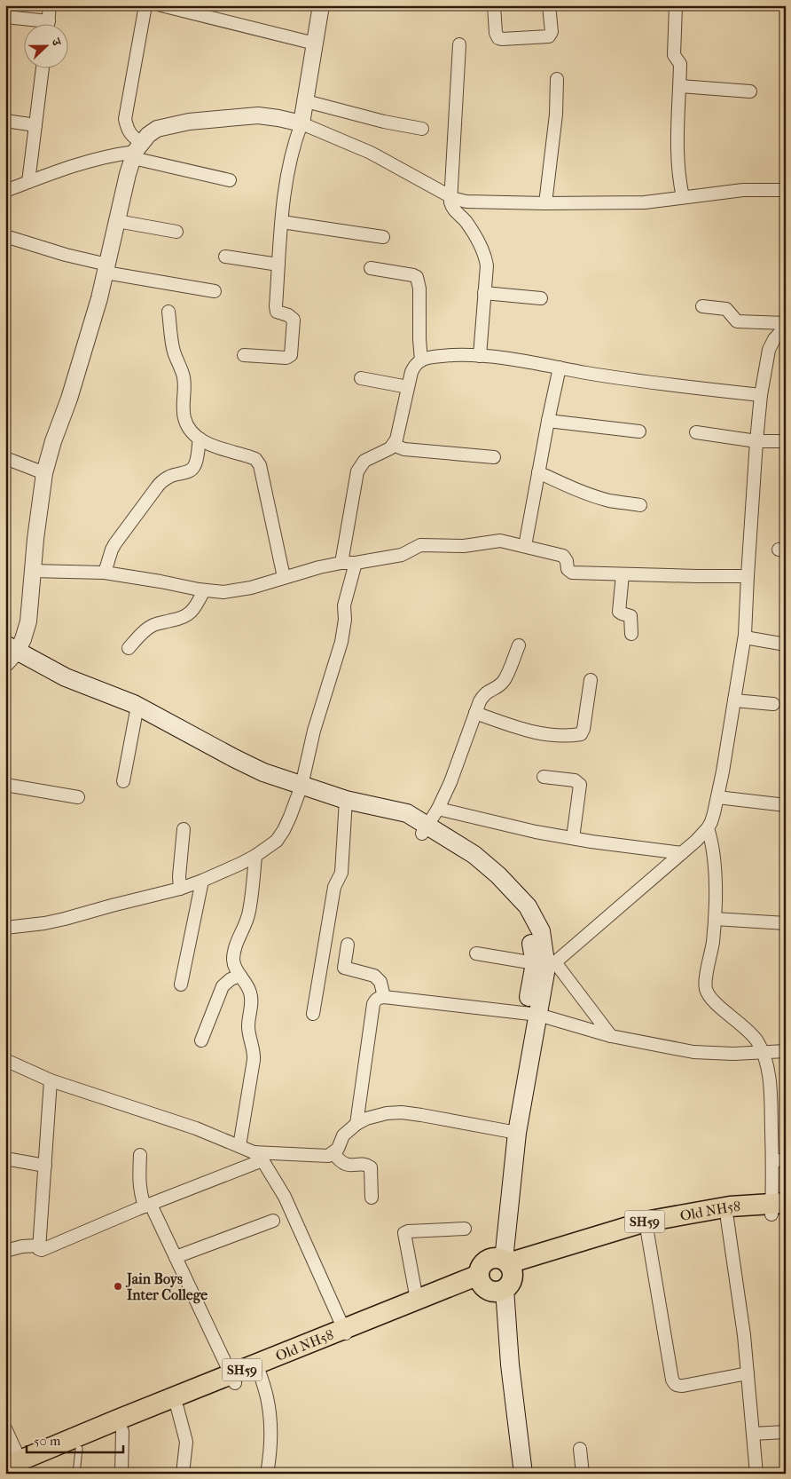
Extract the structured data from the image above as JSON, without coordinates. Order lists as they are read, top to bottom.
{
  "streets": {
    "main road": ["Old NH58", "SH59"]
  },
  "places": ["Jain Boys Inter College"],
  "scale_bar": "50 m",
  "north": "right"
}
